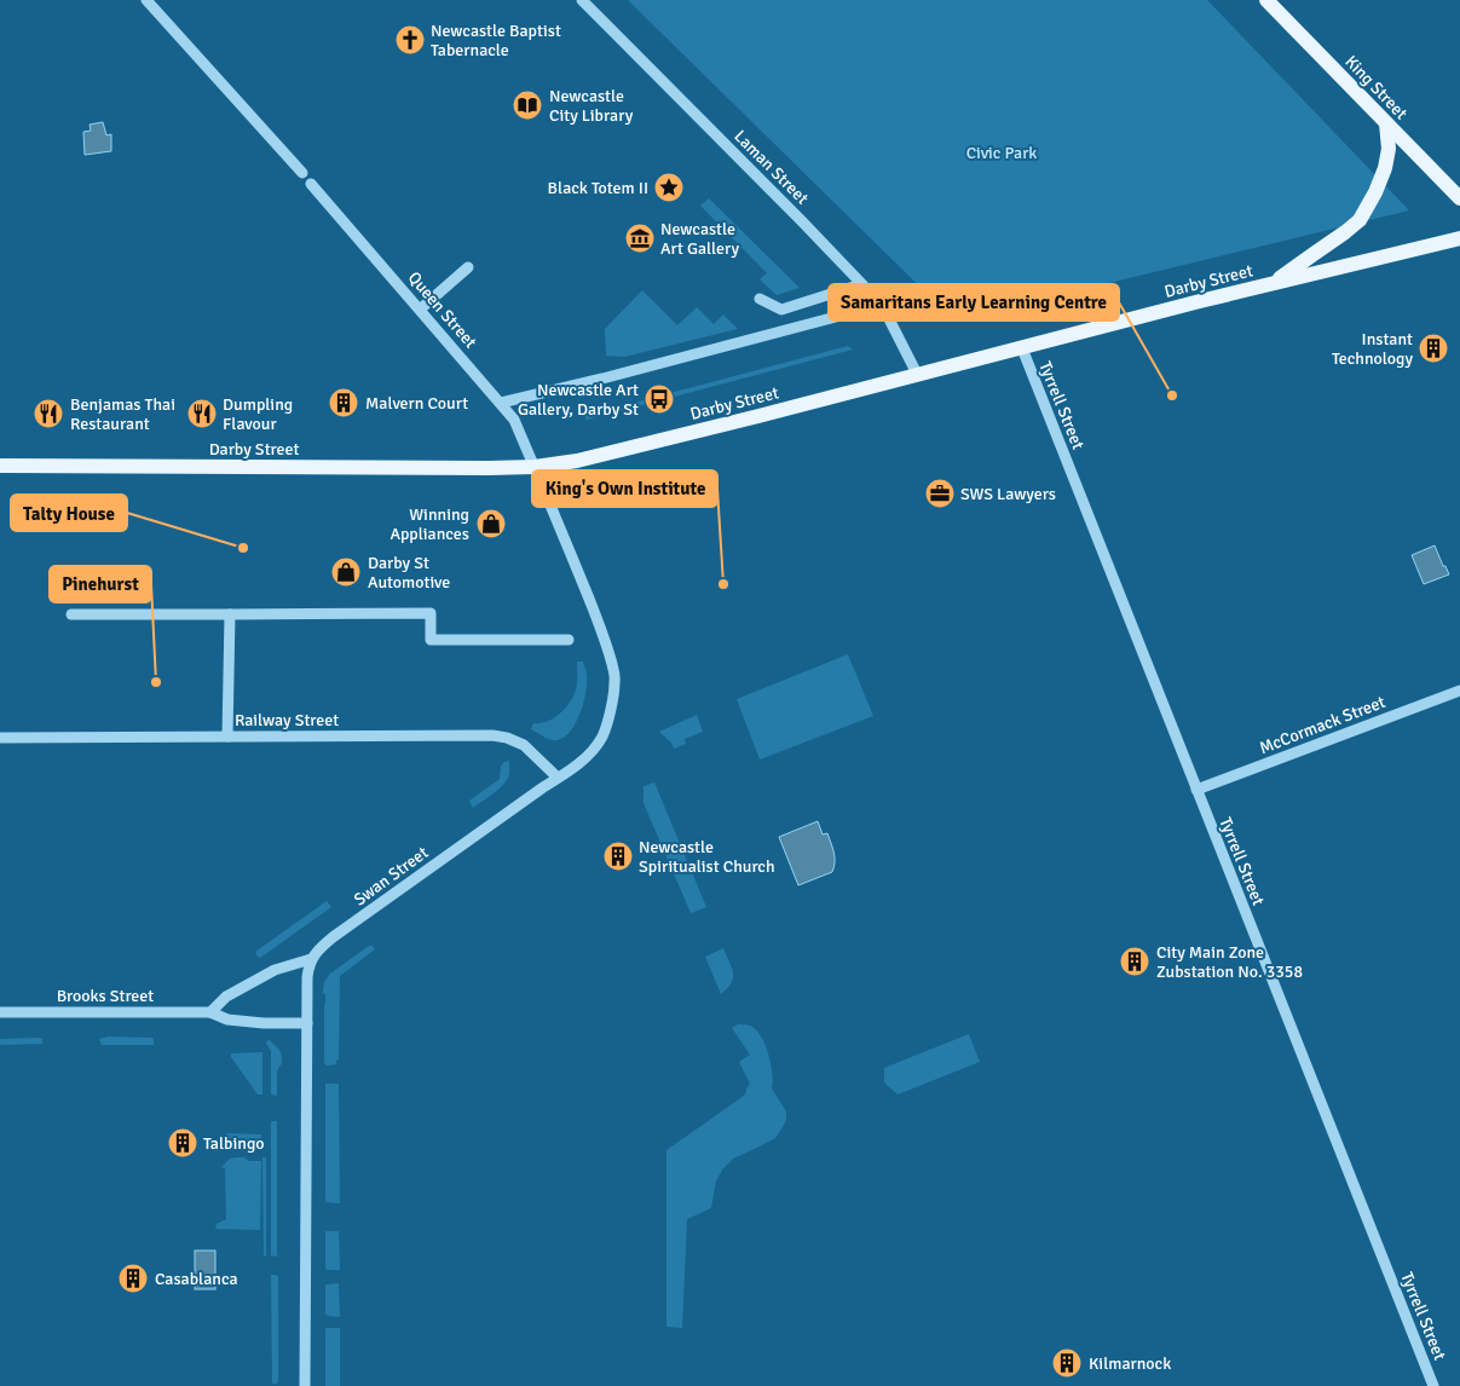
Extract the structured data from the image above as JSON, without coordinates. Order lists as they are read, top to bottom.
{
  "streets": {
    "main road": ["King Street", "Darby Street"],
    "street": [
      "Laman Street",
      "Queen Street",
      "Tyrrell Street",
      "Railway Street",
      "McCormack Street",
      "Swan Street",
      "Brooks Street"
    ]
  },
  "crossings": [
    ["Laman Street", "Darby Street"],
    ["Darby Street", "Queen Street"],
    ["Darby Street", "Tyrrell Street"],
    ["Darby Street", "Swan Street"],
    ["Queen Street", "Swan Street"],
    ["Tyrrell Street", "McCormack Street"],
    ["Railway Street", "Swan Street"]
  ],
  "parks": ["Civic Park"],
  "places": {
    "church": ["Newcastle Baptist Tabernacle"],
    "library": ["Newcastle City Library"],
    "place": ["Black Totem II"],
    "museum": ["Newcastle Art Gallery"],
    "building": [
      "Instant Technology",
      "Malvern Court",
      "Newcastle Spiritualist Church",
      "City Main Zone Zubstation No. 3358",
      "Talbingo",
      "Casablanca",
      "Kilmarnock"
    ],
    "other": [
      "Samaritans Early Learning Centre",
      "Talty House",
      "King's Own Institute",
      "Pinehurst"
    ],
    "bus stop": ["Newcastle Art Gallery, Darby St"],
    "restaurant": ["Benjamas Thai Restaurant", "Dumpling Flavour"],
    "office": ["SWS Lawyers"],
    "shop": ["Winning Appliances", "Darby St Automotive"]
  }
}
